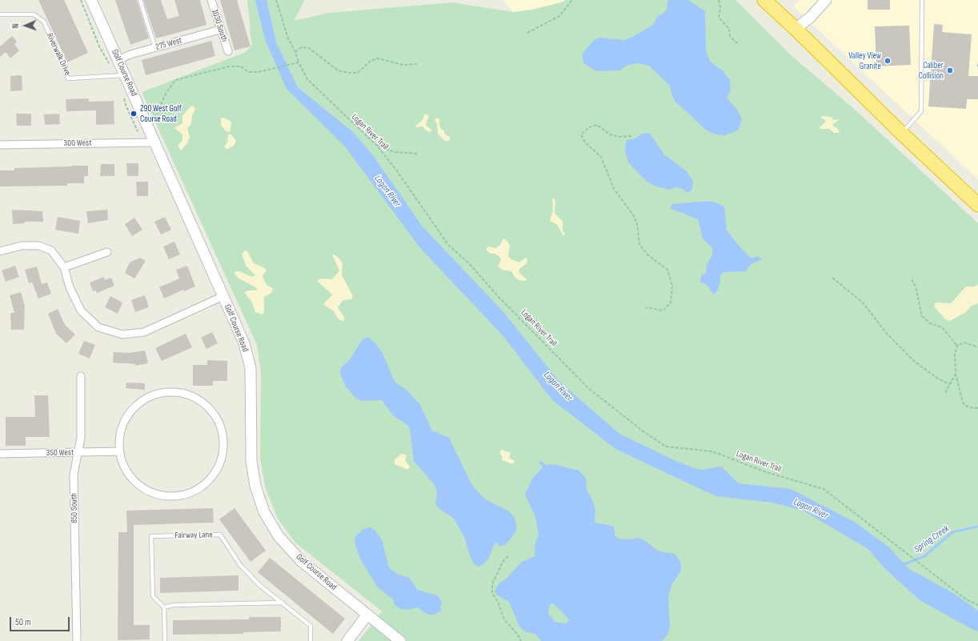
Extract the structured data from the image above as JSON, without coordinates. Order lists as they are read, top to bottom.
{
  "streets": {
    "street": [
      "1030 South",
      "275 West",
      "Golf Course Road",
      "300 West",
      "350 West",
      "850 South"
    ],
    "lane": ["Riverwalk Drive", "Fairway Lane"],
    "path": ["Logan River Trail"]
  },
  "crossings": [
    ["1030 South", "275 West"],
    ["275 West", "Golf Course Road"],
    ["Riverwalk Drive", "Golf Course Road"],
    ["Golf Course Road", "300 West"],
    ["350 West", "850 South"]
  ],
  "water": ["Logan River", "Spring Creek"],
  "places": ["Valley View Granite", "Caliber Collision", "290 West Golf Course Road"],
  "scale_bar": "50 m",
  "north": "left"
}
